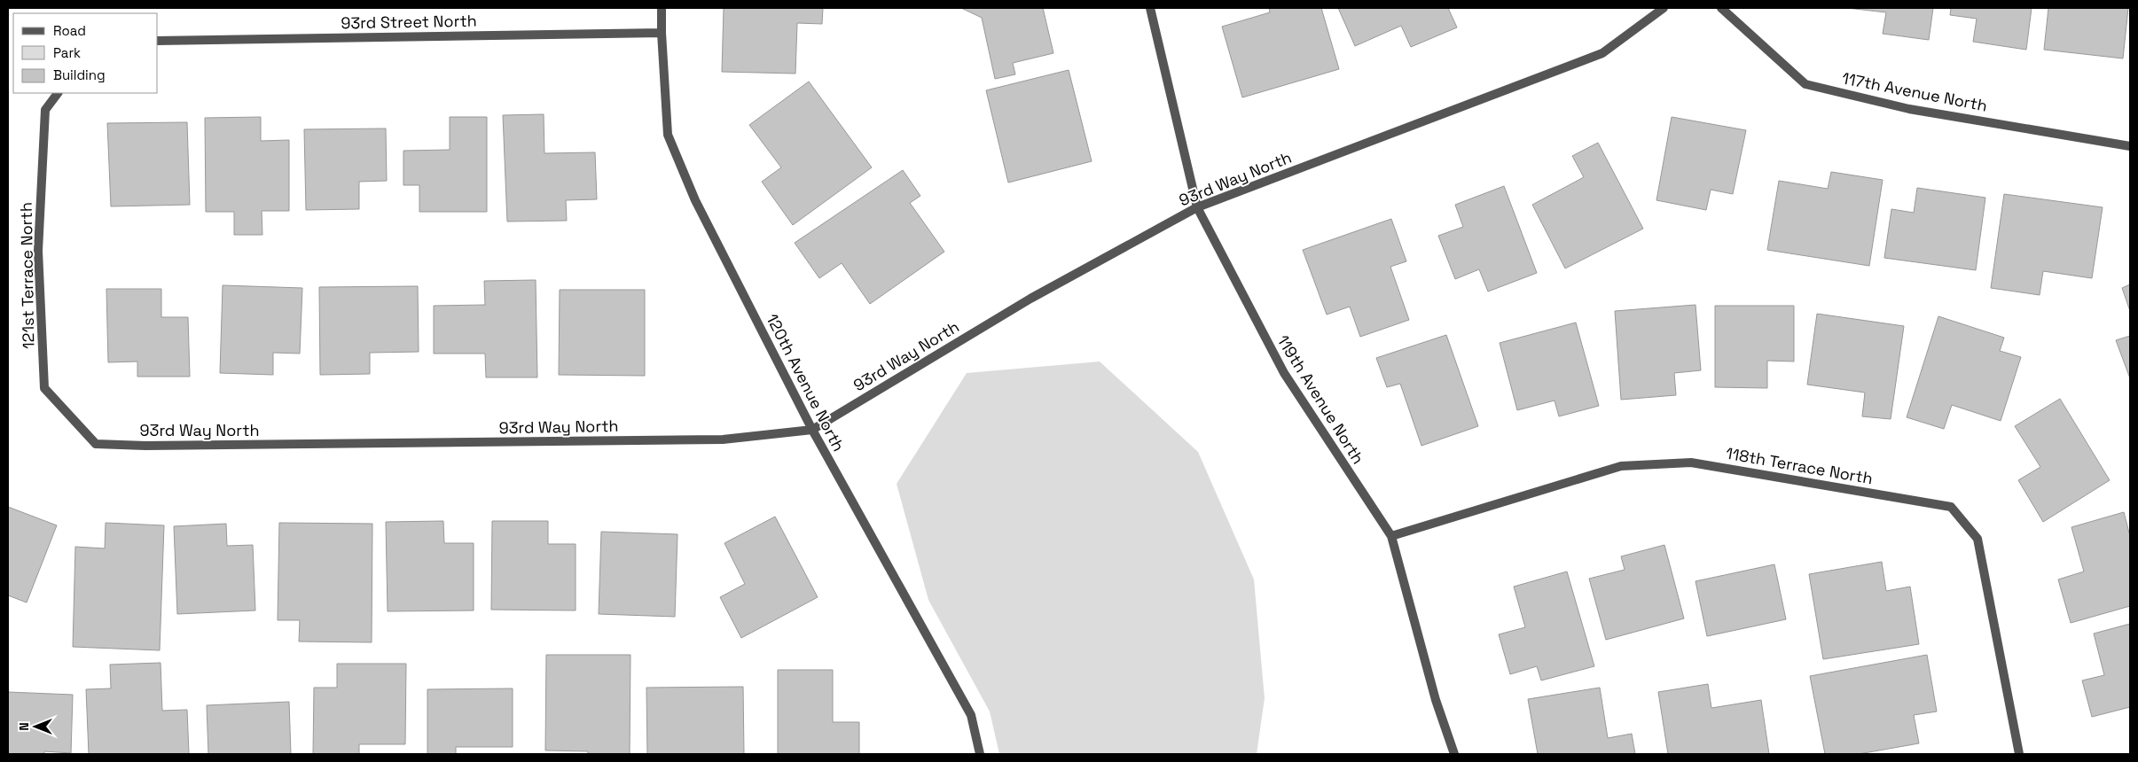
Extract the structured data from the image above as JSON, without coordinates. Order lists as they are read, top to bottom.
{
  "streets": {
    "street": [
      "93rd Street North",
      "117th Avenue North",
      "93rd Way North",
      "121st Terrace North",
      "120th Avenue North",
      "119th Avenue North",
      "118th Terrace North"
    ]
  },
  "crossings": [
    ["93rd Street North", "120th Avenue North"],
    ["93rd Way North", "121st Terrace North"],
    ["93rd Way North", "120th Avenue North"],
    ["93rd Way North", "119th Avenue North"],
    ["119th Avenue North", "118th Terrace North"]
  ],
  "legend": ["Road", "Park", "Building"],
  "north": "left"
}
